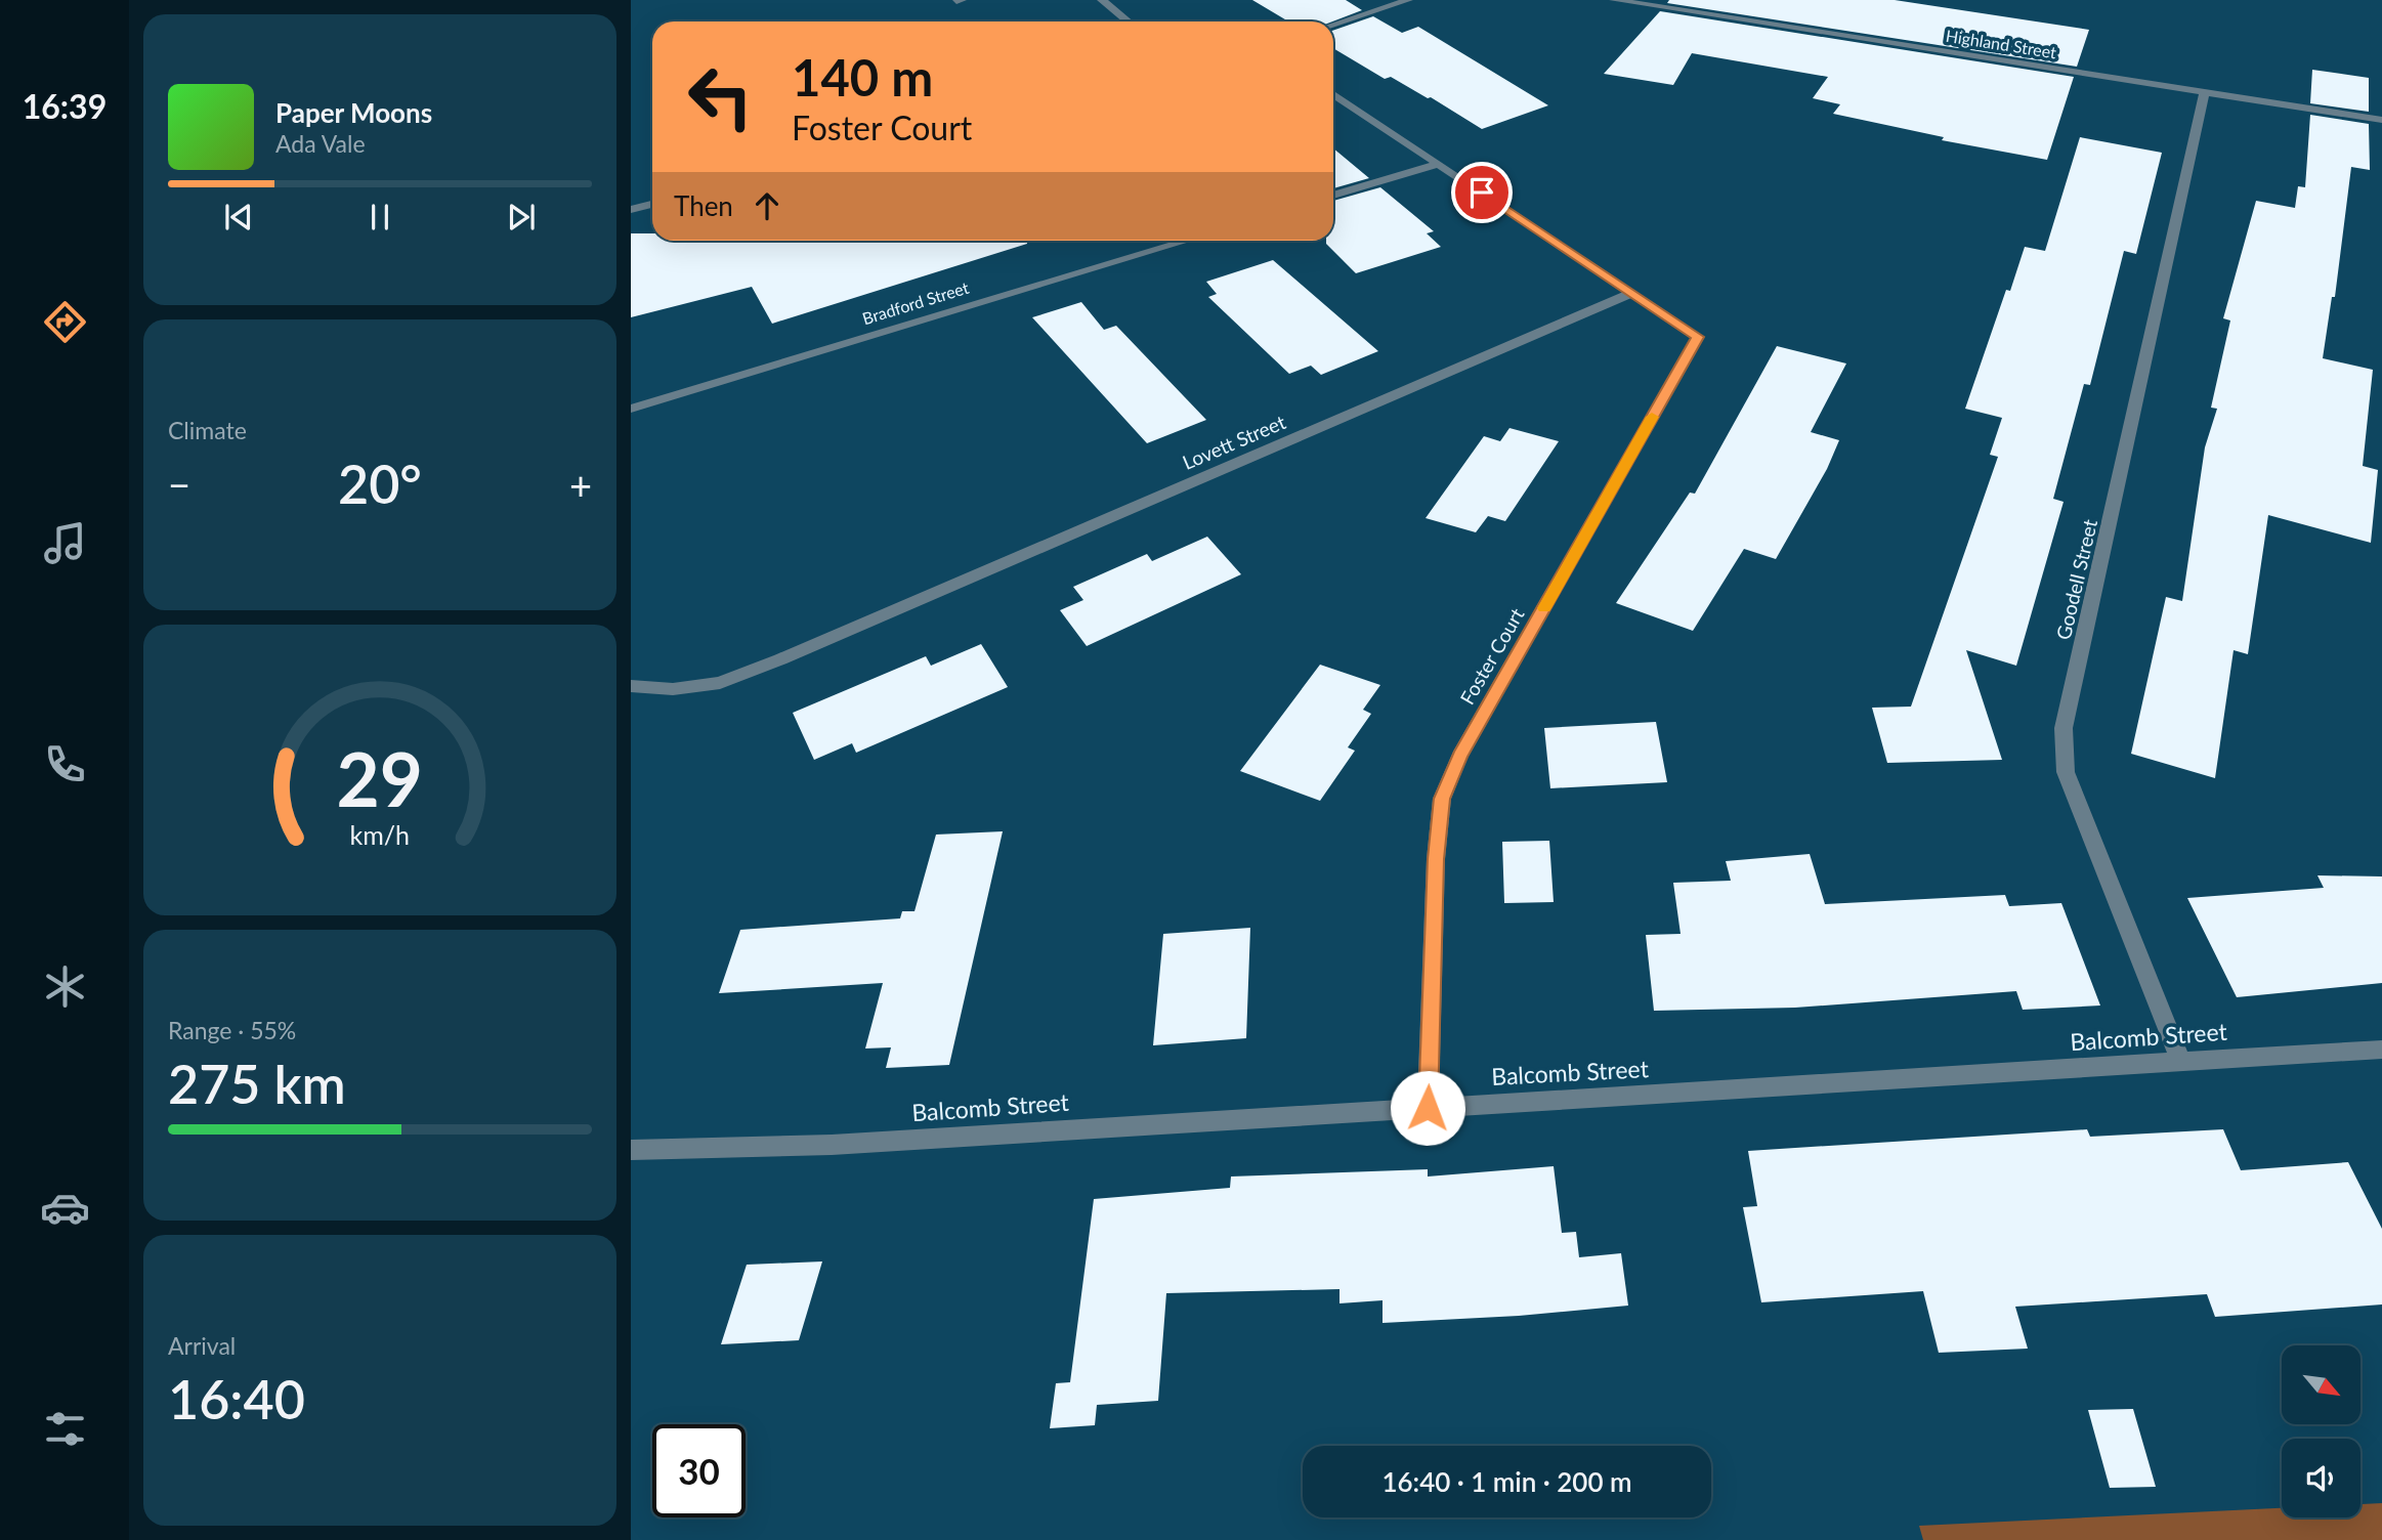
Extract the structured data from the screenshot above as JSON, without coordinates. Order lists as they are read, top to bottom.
{
  "streets": {
    "street": [
      "Highland Street",
      "Bradford Street",
      "Lovett Street",
      "Goodell Street",
      "Foster Court",
      "Balcomb Street"
    ]
  },
  "crossings": [
    ["Highland Street", "Goodell Street"],
    ["Lovett Street", "Foster Court"],
    ["Goodell Street", "Balcomb Street"],
    ["Foster Court", "Balcomb Street"]
  ],
  "north": "bottom right",
  "page": {
    "tabs": "16:39",
    "turn": ["140 m", "Foster Court"],
    "song": ["Paper Moons", "Ada Vale"],
    "then": "Then",
    "tile": [
      "Climate",
      ["Range · 55%", "275 km"],
      ["Arrival", "16:40"]
    ],
    "heat": ["−", "20°", "+"],
    "limit": "30",
    "trip": "16:40 · 1 min · 200 m",
    "gauge": ["29", "km/h"]
  }
}
